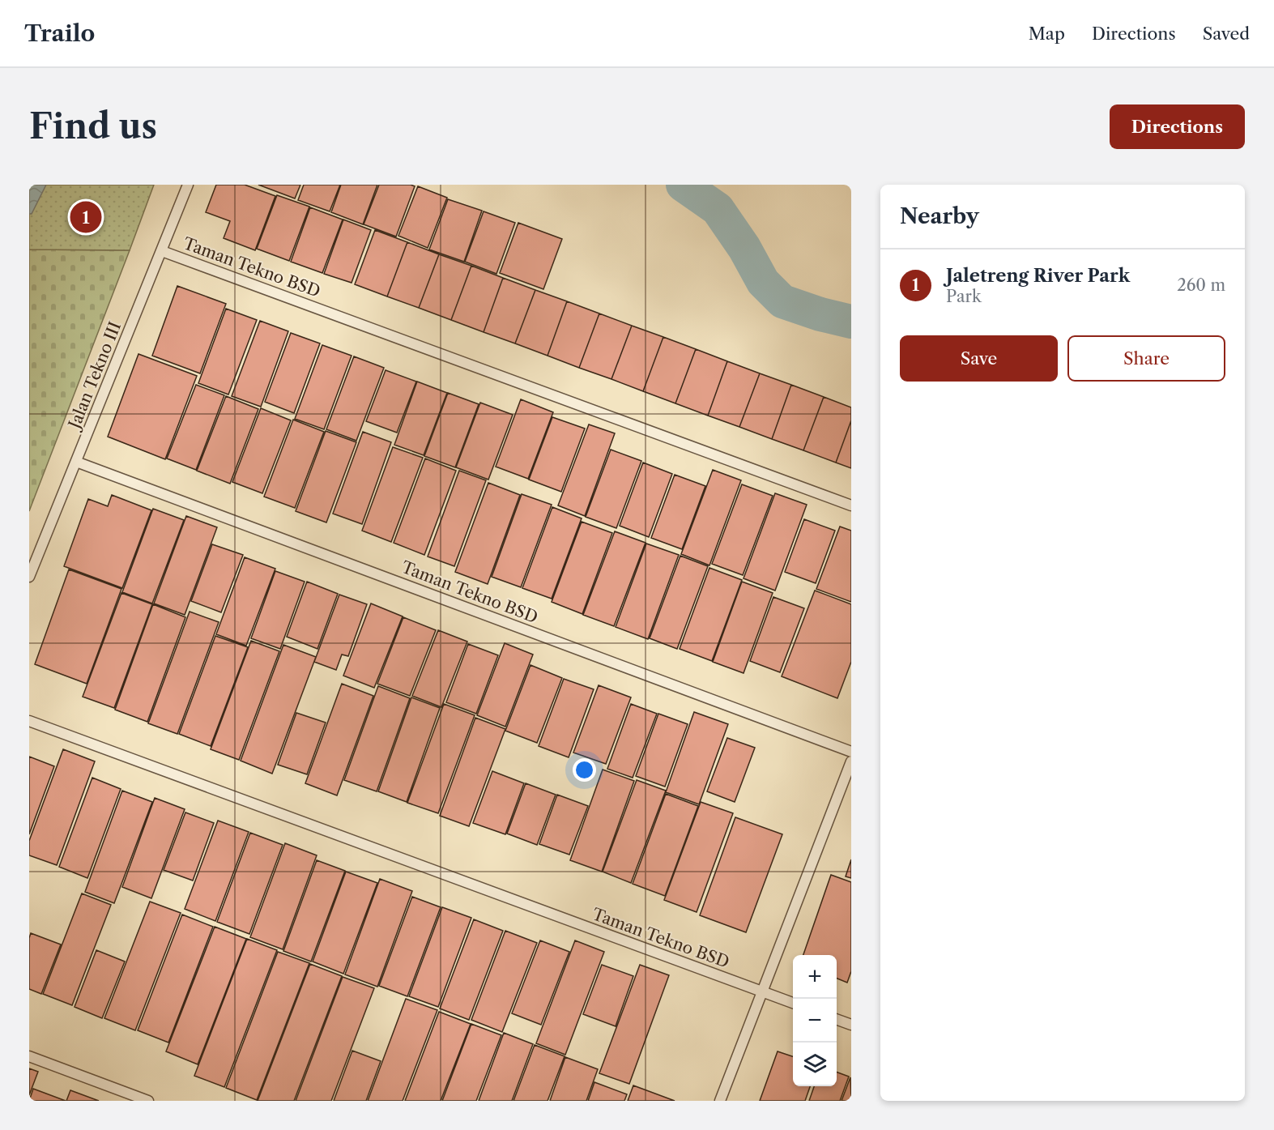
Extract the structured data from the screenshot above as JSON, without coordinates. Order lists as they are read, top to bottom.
{
  "streets": {
    "lane": ["Taman Tekno BSD", "Jalan Tekno III"]
  },
  "crossings": [
    ["Taman Tekno BSD", "Jalan Tekno III"]
  ],
  "page": {
    "header": "Trailo",
    "nav": ["Map", "Directions", "Saved"],
    "buttons": [
      "Directions",
      ["Save", "Share"]
    ],
    "title": "Find us",
    "heading": "Nearby",
    "pins": "1",
    "list": [
      {
        "mark": "1",
        "name": "Jaletreng River Park",
        "note": "Park",
        "value": "260 m"
      }
    ],
    "map_buttons": ["+", "−"]
  }
}
